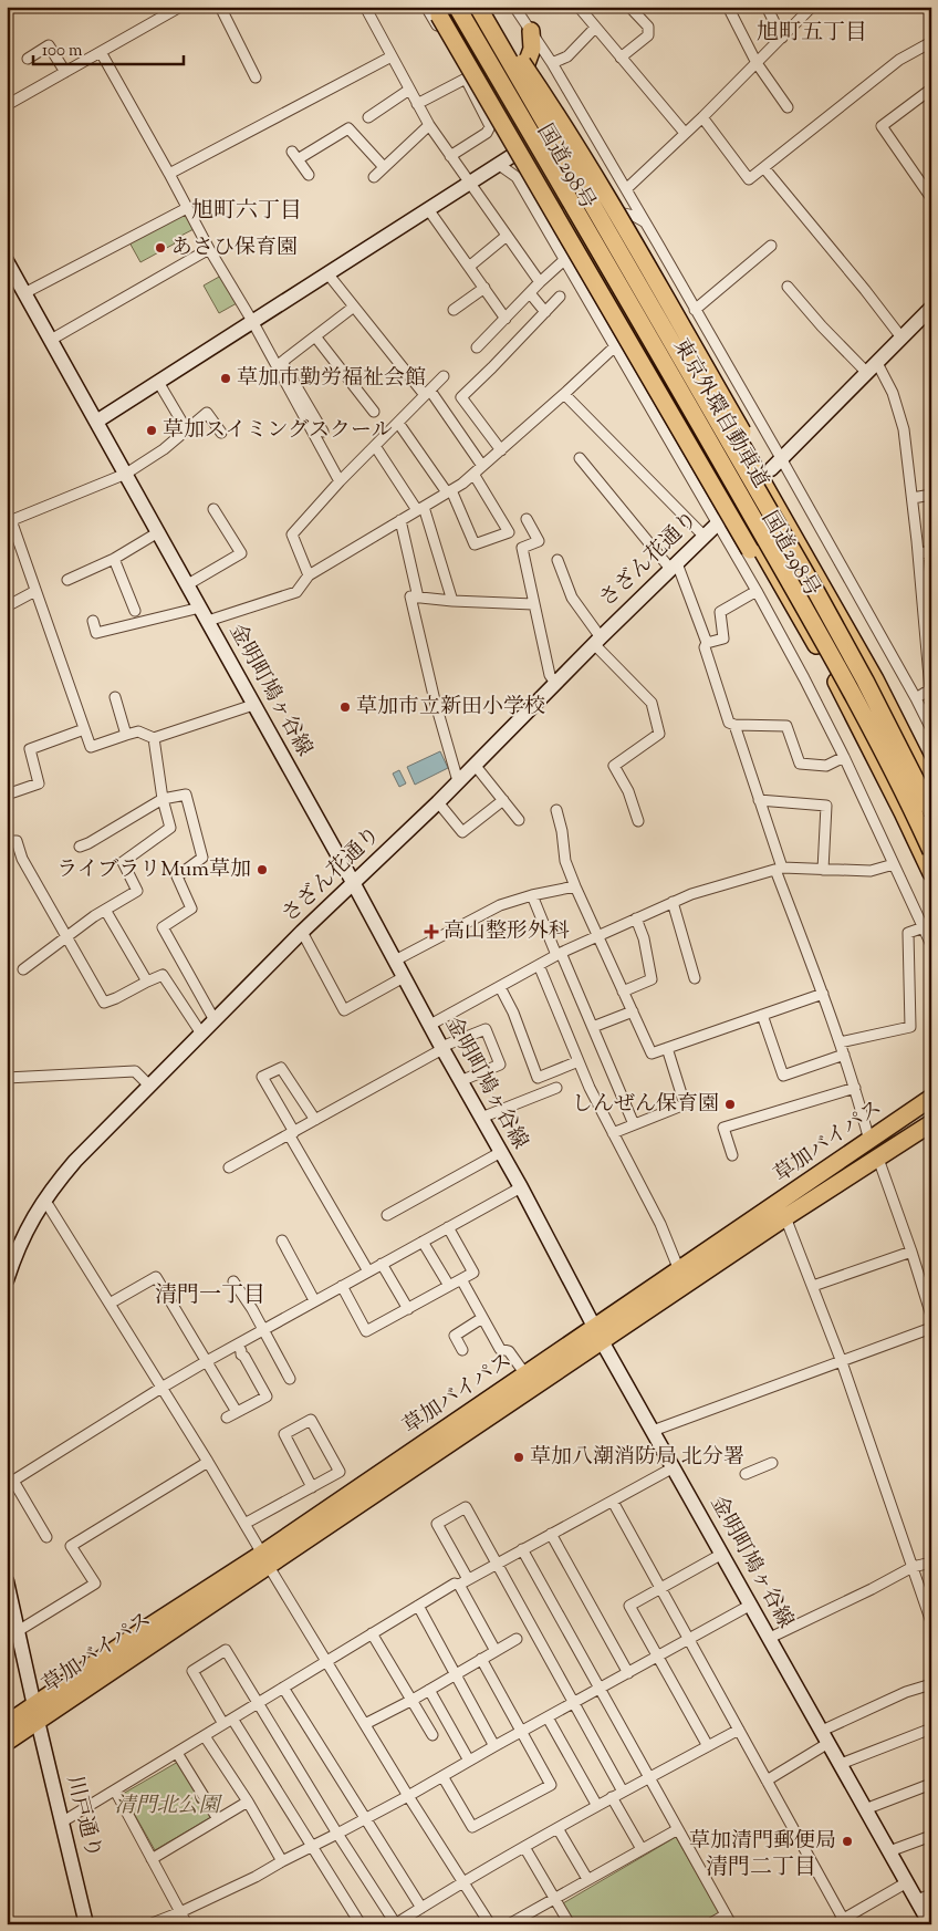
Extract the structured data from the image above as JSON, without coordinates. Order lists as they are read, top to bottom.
{
  "streets": {
    "highway": ["国道298号", "東京外環自動車道", "草加バイパス"],
    "street": ["さざん花通り", "金明町鳩ヶ谷線", "川戸通り"]
  },
  "crossings": [
    ["さざん花通り", "金明町鳩ヶ谷線"],
    ["金明町鳩ヶ谷線", "草加バイパス"],
    ["草加バイパス", "川戸通り"]
  ],
  "districts": [
    "旭町五丁目",
    "旭町六丁目",
    "清門一丁目",
    "清門二丁目"
  ],
  "parks": ["清門北公園"],
  "places": {
    "other": [
      "あさひ保育園",
      "草加市勤労福祉会館",
      "草加スイミングスクール",
      "草加市立新田小学校",
      "ライブラリMum草加",
      "しんぜん保育園",
      "草加八潮消防局 北分署",
      "草加清門郵便局"
    ],
    "health": ["高山整形外科"]
  },
  "scale_bar": "100 m"
}
